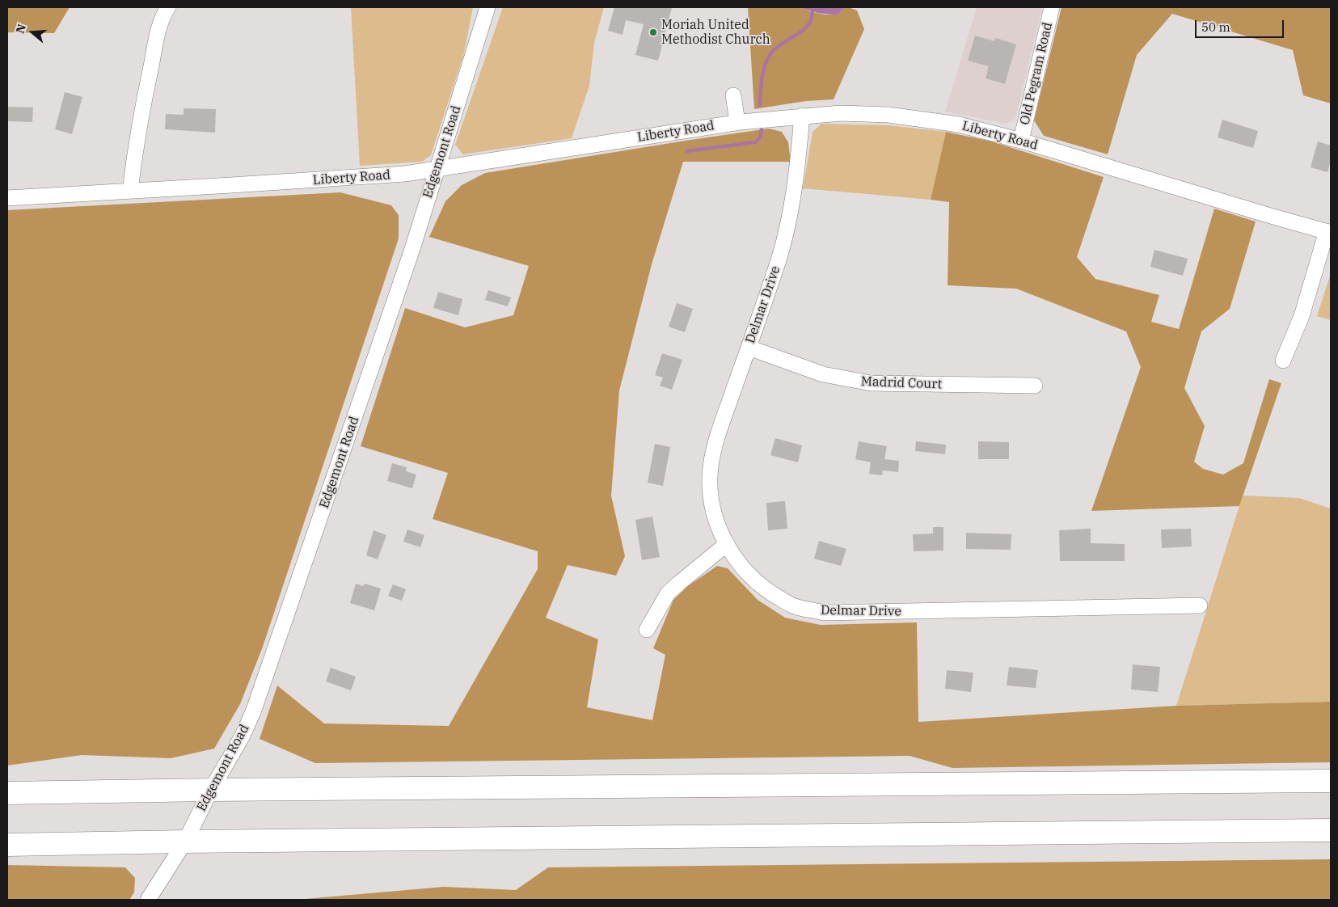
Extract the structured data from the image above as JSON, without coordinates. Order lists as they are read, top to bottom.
{
  "streets": {
    "street": [
      "Old Pegram Road",
      "Liberty Road",
      "Edgemont Road",
      "Delmar Drive",
      "Madrid Court"
    ]
  },
  "crossings": [
    ["Old Pegram Road", "Liberty Road"],
    ["Liberty Road", "Edgemont Road"],
    ["Liberty Road", "Delmar Drive"],
    ["Delmar Drive", "Madrid Court"]
  ],
  "places": ["Moriah United Methodist Church"],
  "scale_bar": "50 m",
  "north": "left"
}
